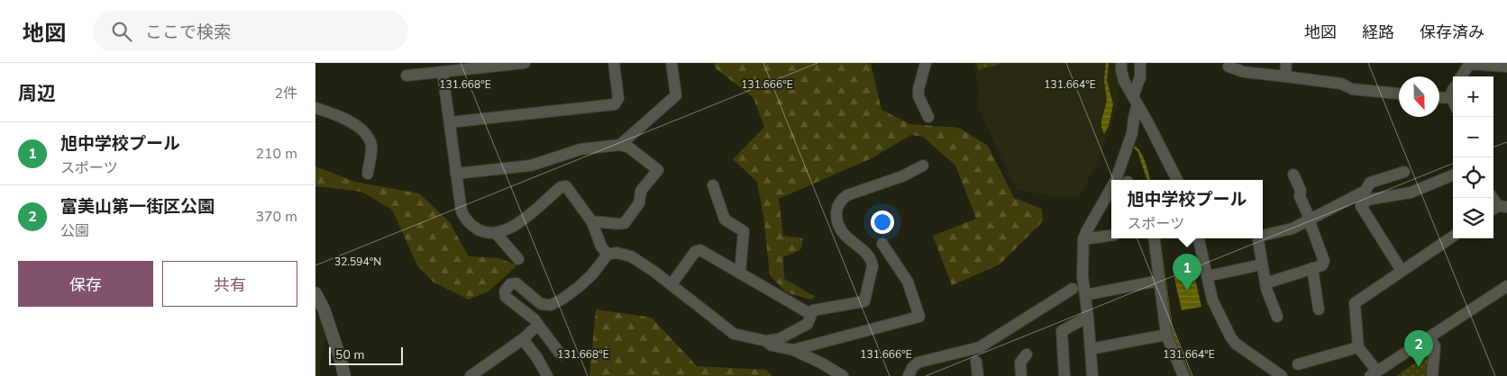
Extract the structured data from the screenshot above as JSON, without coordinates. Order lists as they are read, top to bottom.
{
  "scale_bar": "50 m",
  "north": "bottom",
  "page": {
    "header": "地図",
    "search": "ここで検索",
    "nav": ["地図", "経路", "保存済み"],
    "heading": ["周辺", "2件"],
    "map_buttons": ["+", "−"],
    "list": [
      {
        "mark": "1",
        "name": "旭中学校プール",
        "note": "スポーツ",
        "value": "210 m"
      },
      {
        "mark": "2",
        "name": "富美山第一街区公園",
        "note": "公園",
        "value": "370 m"
      }
    ],
    "popup": ["旭中学校プール", "スポーツ"],
    "buttons": ["保存", "共有"],
    "pins": ["1", "2"],
    "scale": "50 m"
  },
  "coordinates": [
    "131.668°E",
    "131.666°E",
    "131.664°E",
    "32.594°N"
  ]
}
